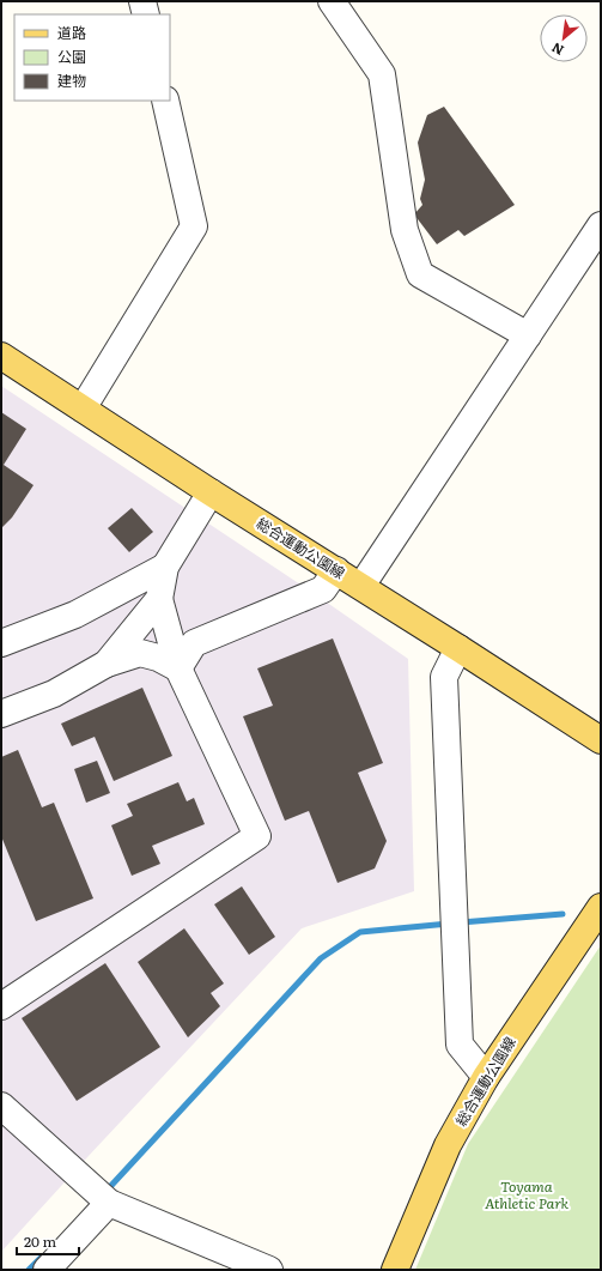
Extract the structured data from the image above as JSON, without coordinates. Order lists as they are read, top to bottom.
{
  "streets": {
    "main road": ["総合運動公園線"]
  },
  "parks": ["Toyama Athletic Park"],
  "legend": ["道路", "公園", "建物"],
  "scale_bar": "20 m",
  "north": "bottom left"
}
